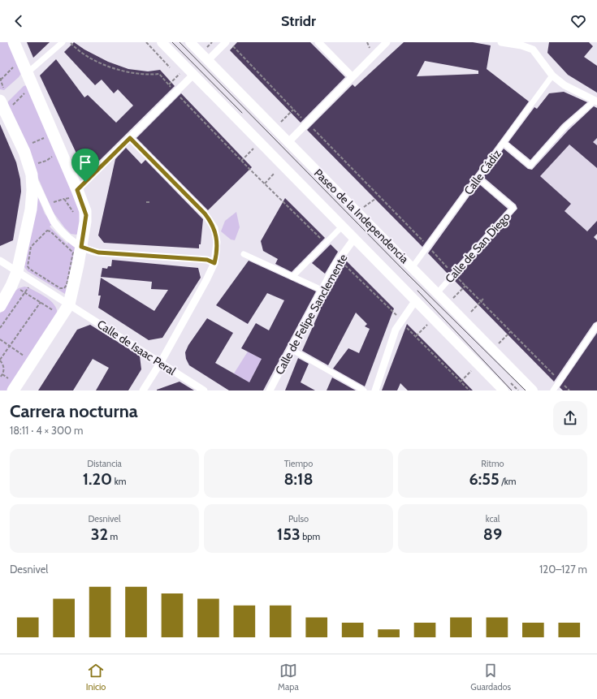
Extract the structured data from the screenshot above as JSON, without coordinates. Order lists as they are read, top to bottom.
{
  "streets": {
    "street": [
      "Calle Cádiz",
      "Paseo de la Independencia",
      "Calle de San Diego",
      "Calle de Felipe Sanclemente",
      "Calle de Isaac Peral"
    ]
  },
  "crossings": [
    ["Calle Cádiz", "Paseo de la Independencia"],
    ["Calle Cádiz", "Calle de San Diego"],
    ["Paseo de la Independencia", "Calle de San Diego"],
    ["Paseo de la Independencia", "Calle de Felipe Sanclemente"]
  ],
  "page": {
    "header": "Stridr",
    "heading": ["Carrera nocturna", "18:11 · 4 × 300 m"],
    "stats": [
      ["Distancia", "1.20 km"],
      ["Tiempo", "8:18"],
      ["Ritmo", "6:55 /km"],
      ["Desnivel", "32 m"],
      ["Pulso", "153 bpm"],
      ["kcal", "89"]
    ],
    "chart": ["Desnivel", "120–127 m"],
    "tabs": ["Inicio", "Mapa", "Guardados"]
  }
}
